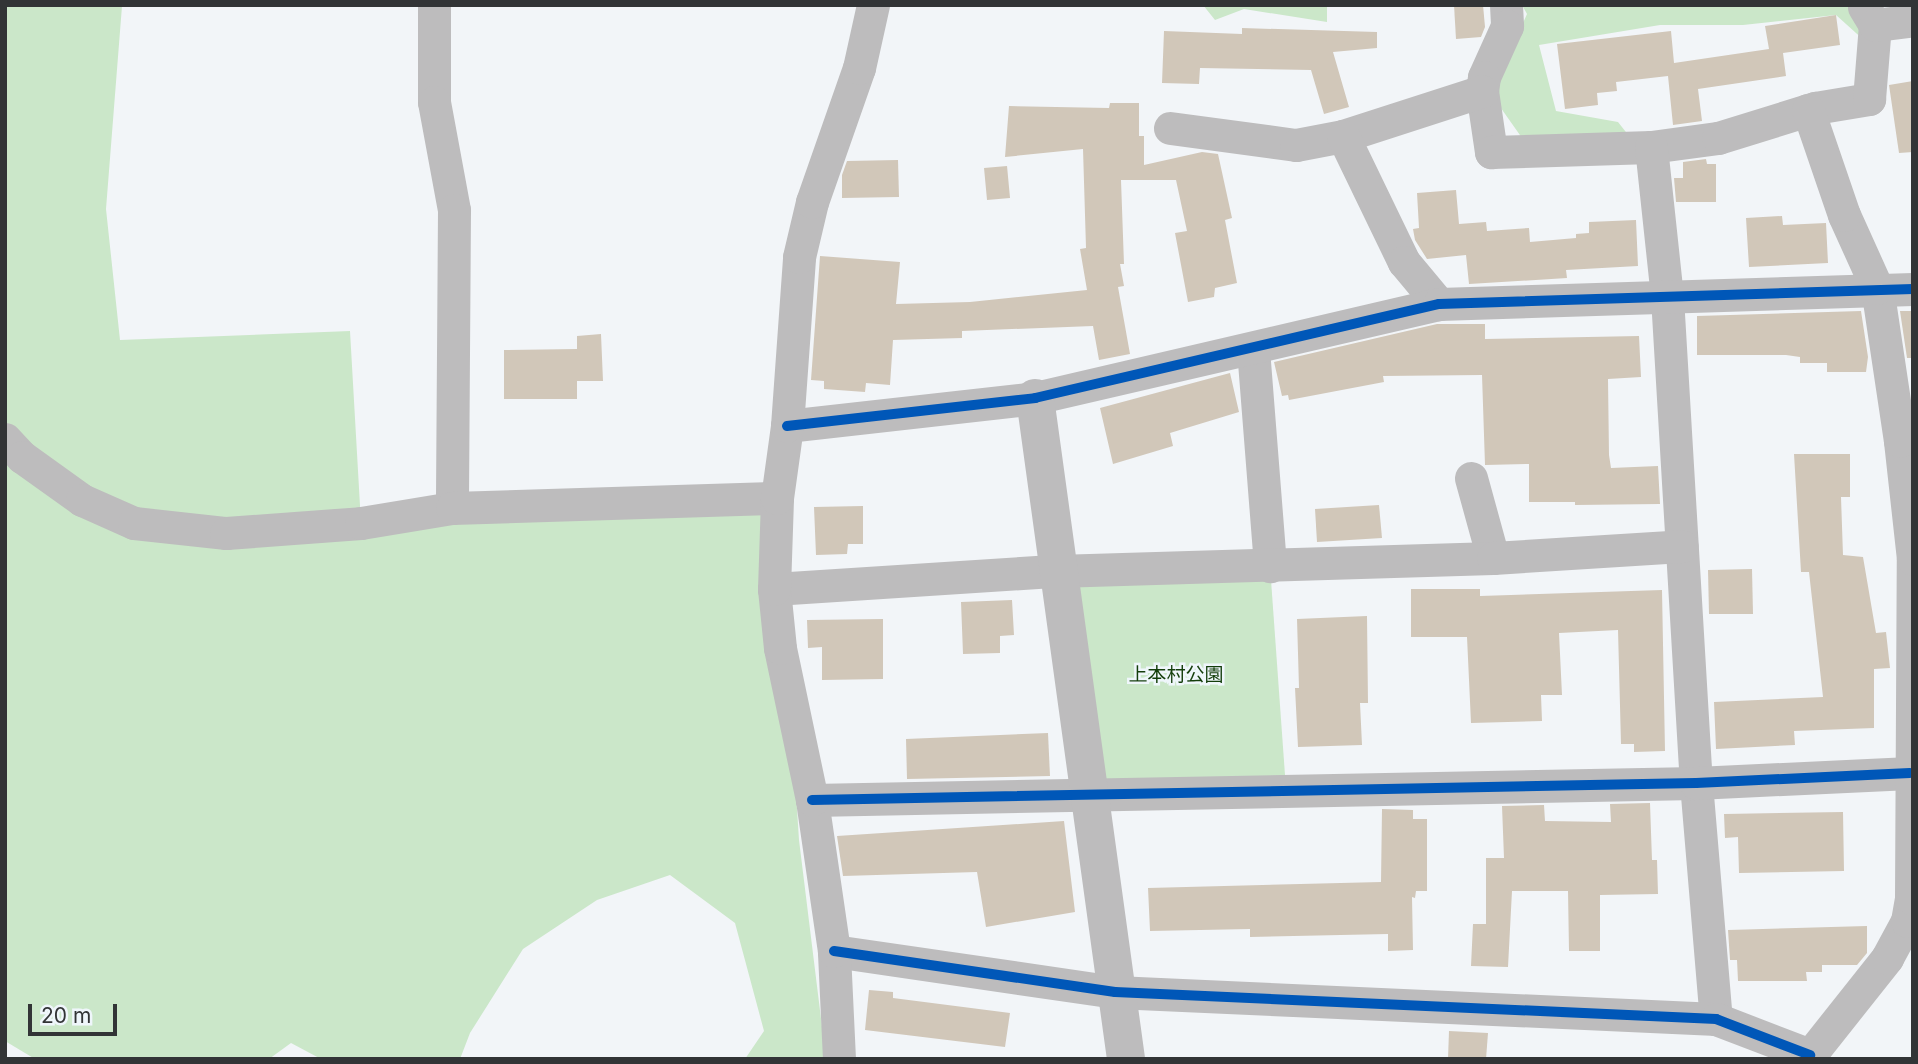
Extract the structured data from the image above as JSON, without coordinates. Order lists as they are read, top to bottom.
{
  "parks": ["上本村公園"],
  "scale_bar": "20 m"
}
